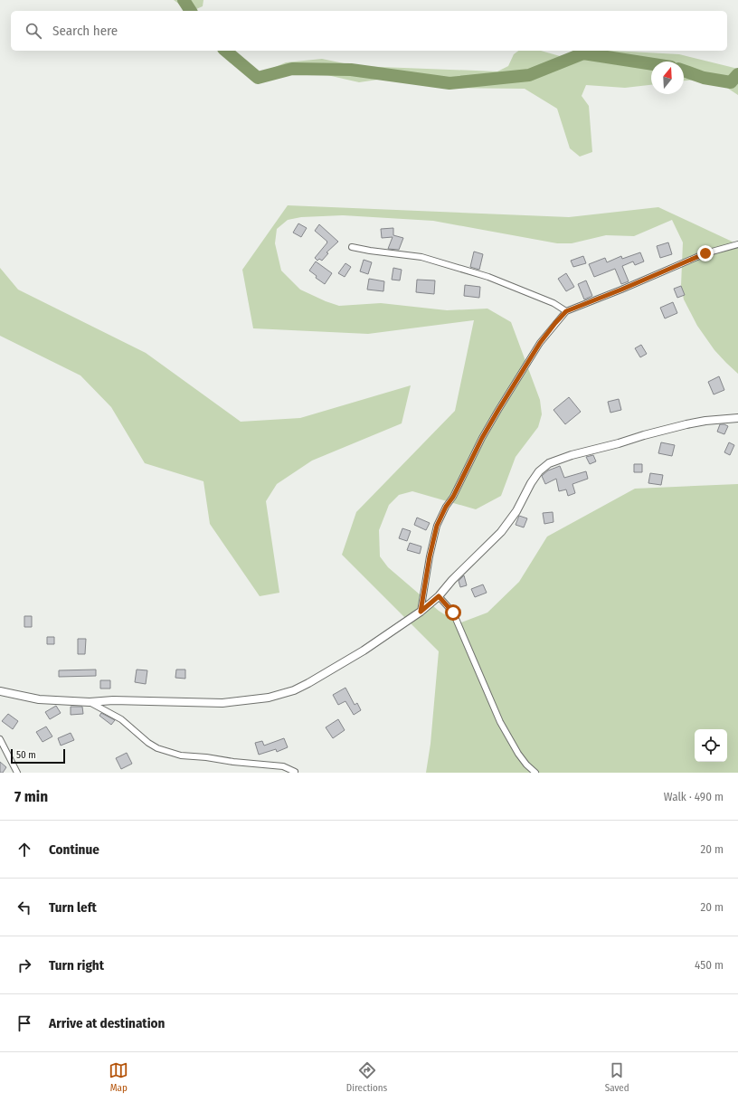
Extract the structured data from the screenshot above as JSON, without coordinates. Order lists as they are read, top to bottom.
{
  "scale_bar": "50 m",
  "north": "top",
  "page": {
    "search": "Search here",
    "scale": "50 m",
    "heading": ["7 min", "Walk · 490 m"],
    "list": [
      ["Continue", "20 m"],
      ["Turn left", "20 m"],
      ["Turn right", "450 m"],
      "Arrive at destination"
    ],
    "nav": ["Map", "Directions", "Saved"]
  }
}
